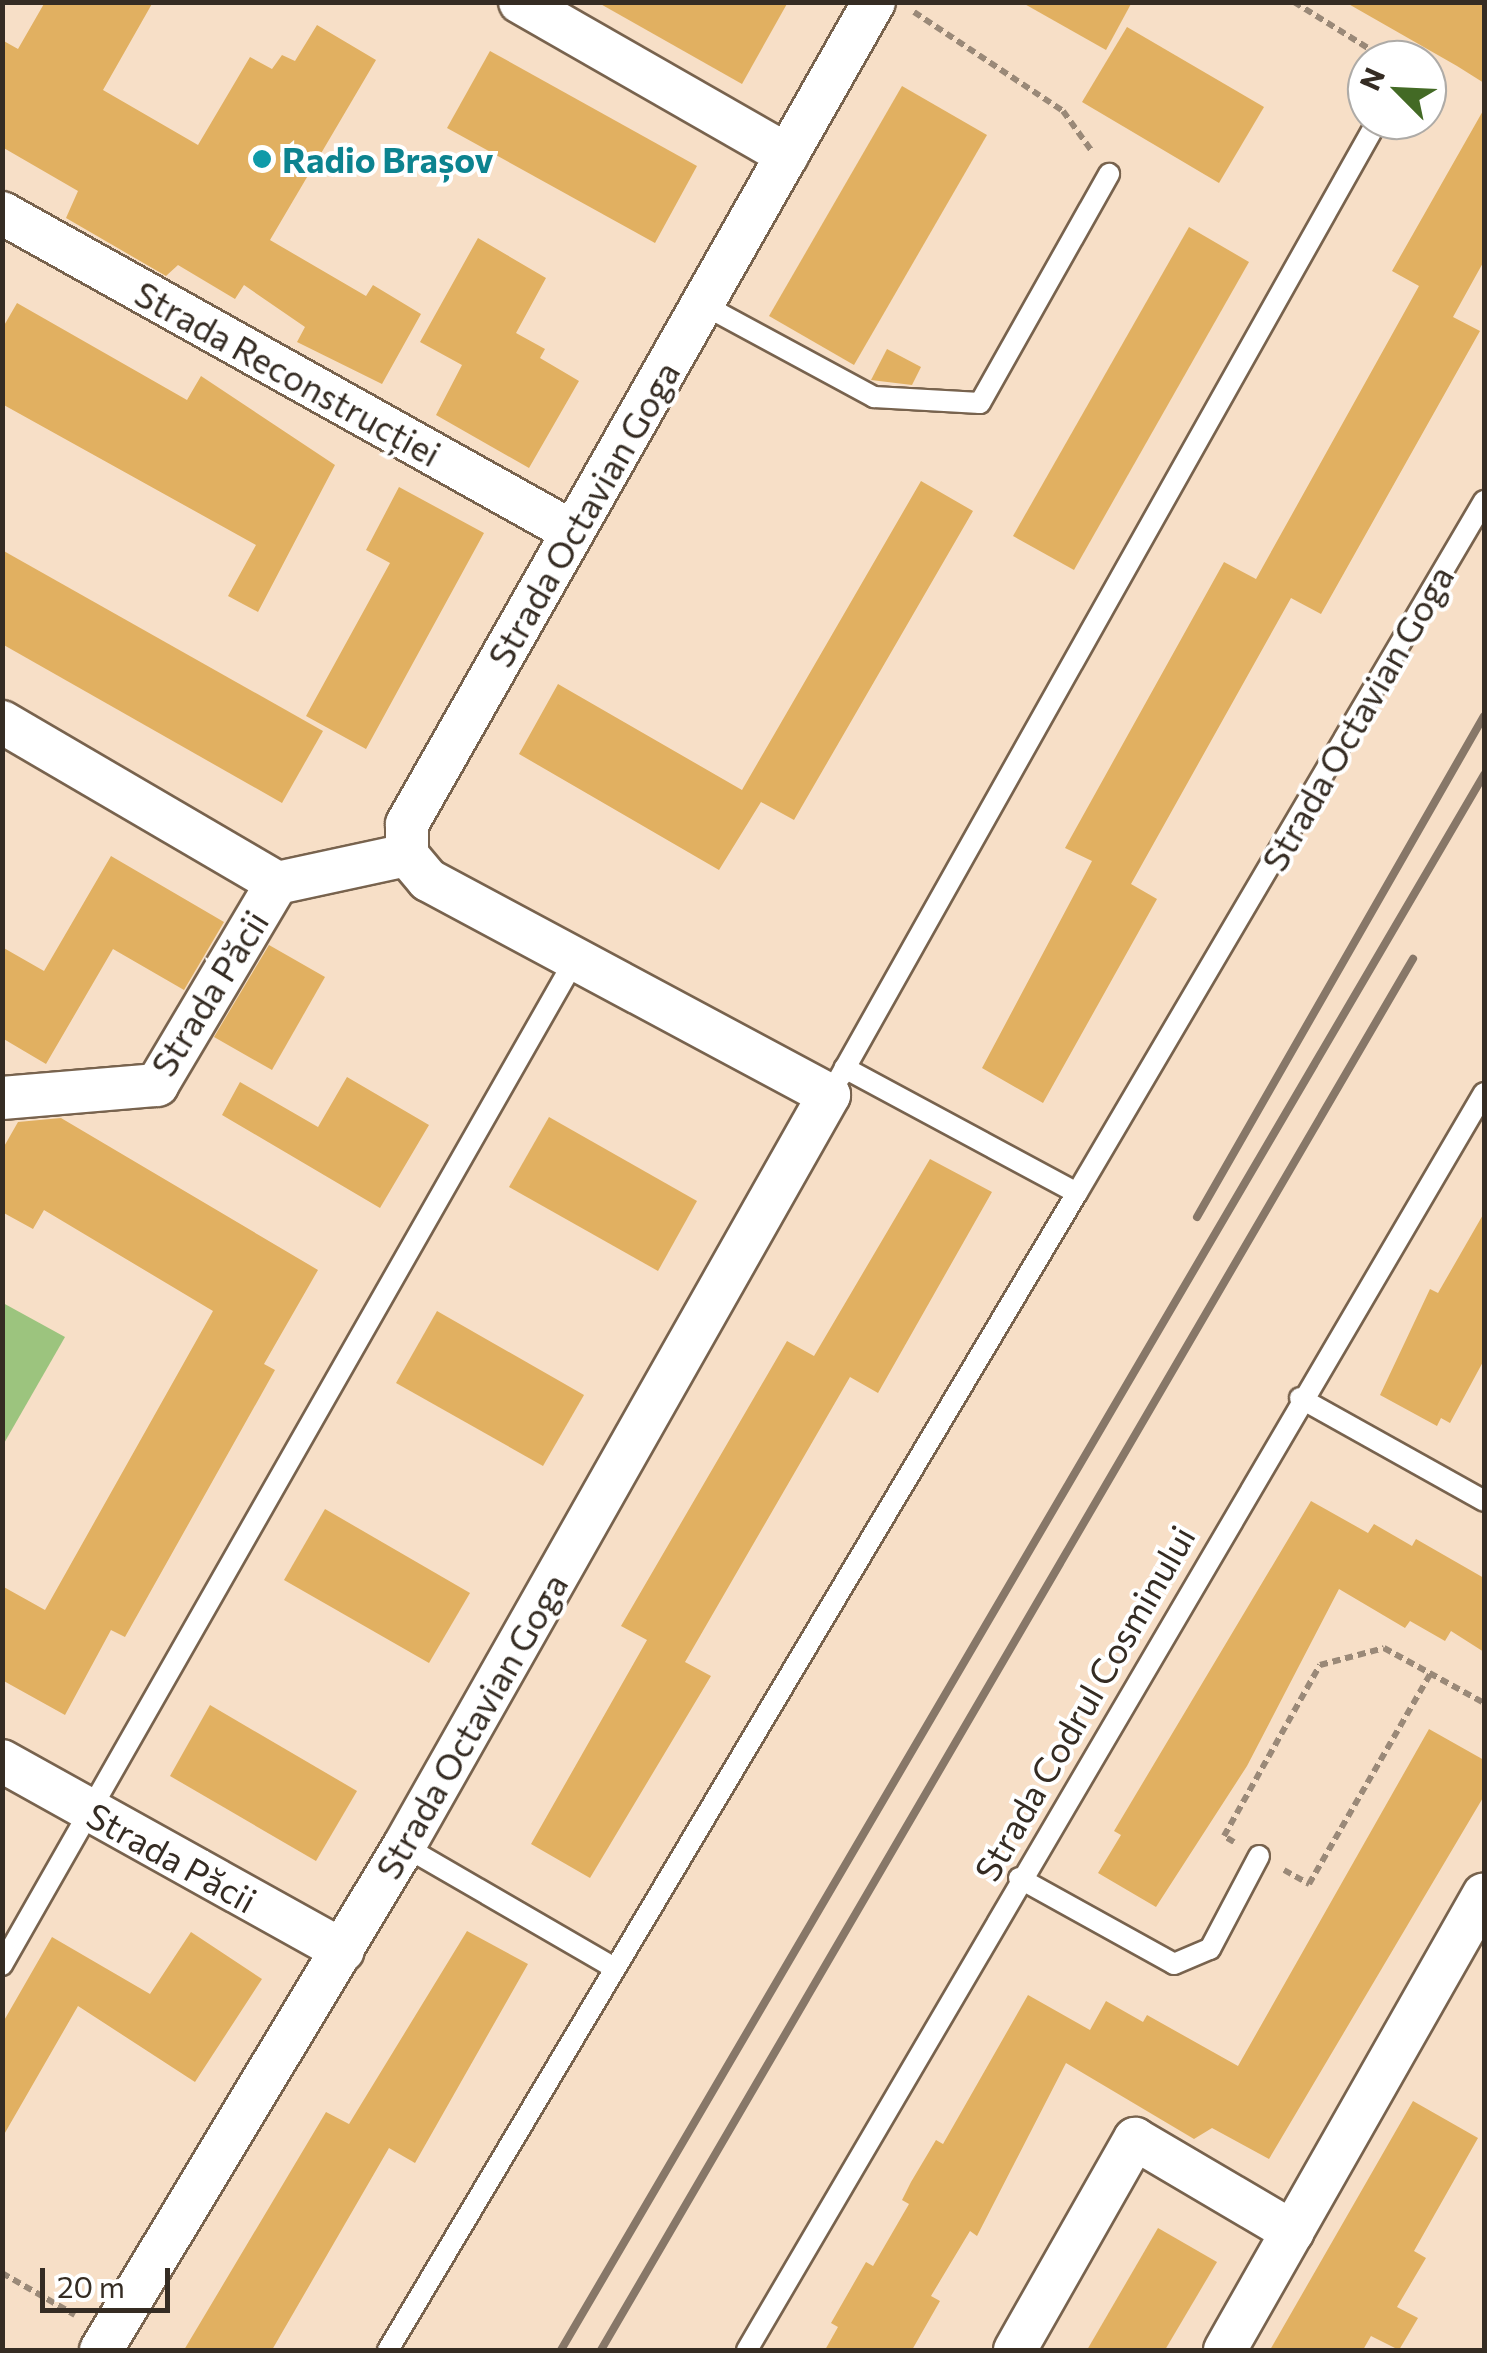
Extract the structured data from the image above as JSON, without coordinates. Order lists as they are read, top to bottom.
{
  "streets": {
    "street": ["Strada Reconstrucției", "Strada Octavian Goga", "Strada Păcii"],
    "lane": ["Strada Codrul Cosminului"]
  },
  "crossings": [
    ["Strada Reconstrucției", "Strada Octavian Goga"],
    ["Strada Octavian Goga", "Strada Păcii"]
  ],
  "places": ["Radio Brașov"],
  "scale_bar": "20 m",
  "north": "top left"
}
